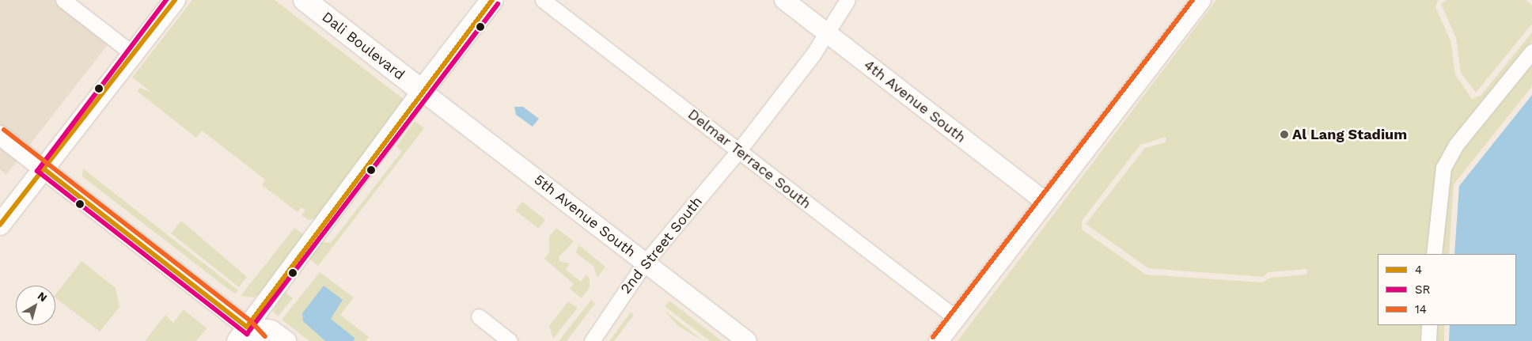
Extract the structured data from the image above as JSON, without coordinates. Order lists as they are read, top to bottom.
{
  "streets": {
    "main road": ["Dali Boulevard"],
    "street": [
      "4th Avenue South",
      "Delmar Terrace South",
      "5th Avenue South",
      "2nd Street South"
    ]
  },
  "crossings": [
    ["Dali Boulevard", "5th Avenue South"],
    ["4th Avenue South", "2nd Street South"],
    ["Delmar Terrace South", "2nd Street South"],
    ["5th Avenue South", "2nd Street South"]
  ],
  "places": ["Al Lang Stadium"],
  "lines": ["transit line 4", "transit line SR", "transit line 14"],
  "legend": ["4", "SR", "14"],
  "north": "top right"
}
